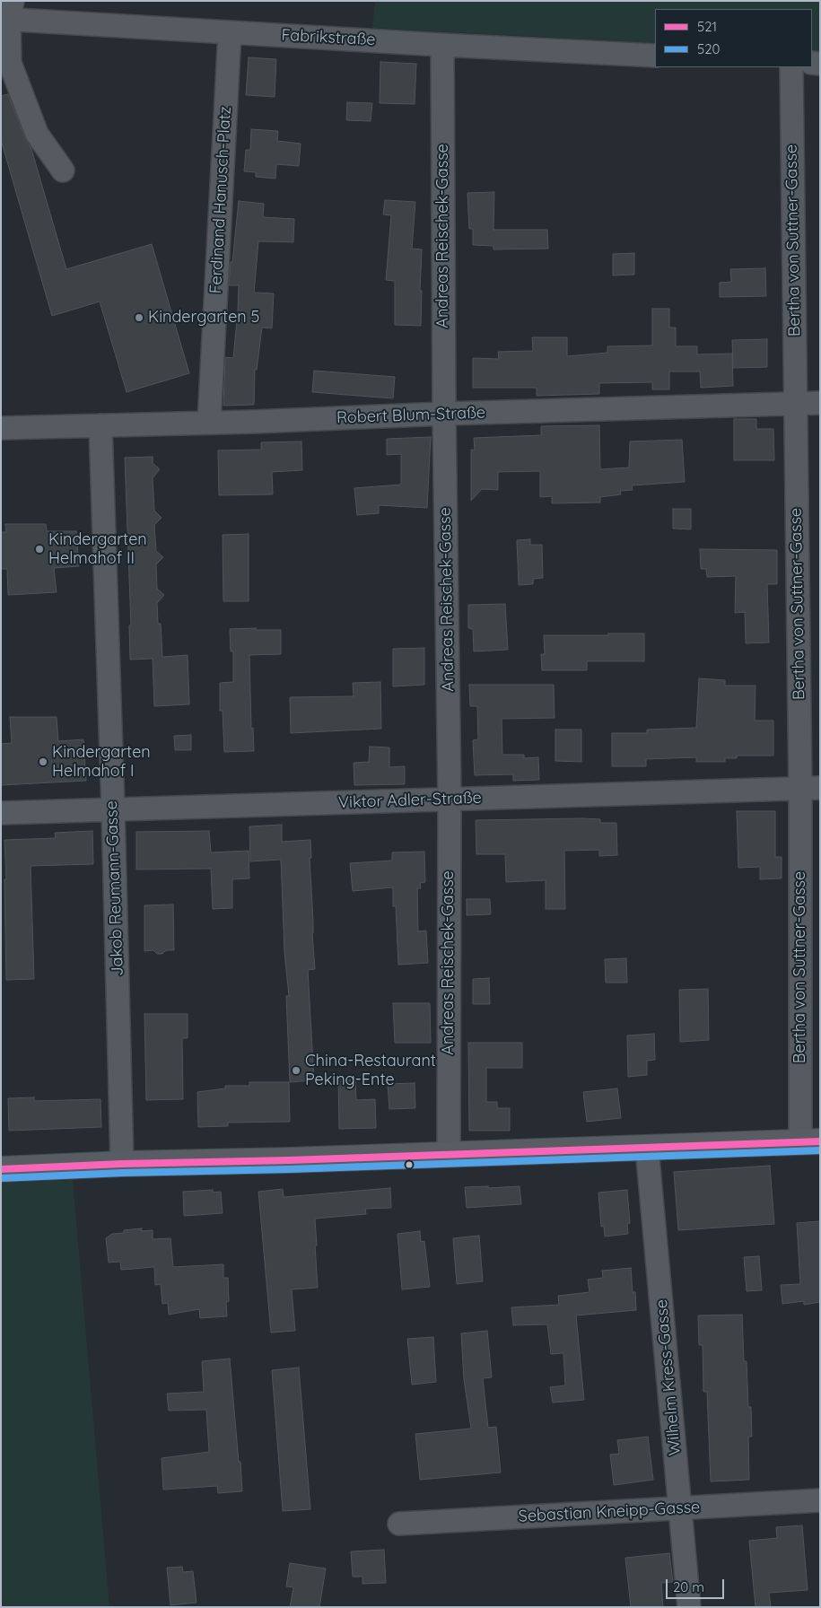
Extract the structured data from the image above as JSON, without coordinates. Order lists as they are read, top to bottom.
{
  "streets": {
    "street": [
      "Fabrikstraße",
      "Ferdinand Hanusch-Platz",
      "Andreas Reischek-Gasse",
      "Bertha von Suttner-Gasse",
      "Robert Blum-Straße",
      "Viktor Adler-Straße",
      "Jakob Reumann-Gasse",
      "Wilhelm Kress-Gasse",
      "Sebastian Kneipp-Gasse"
    ]
  },
  "crossings": [
    ["Fabrikstraße", "Ferdinand Hanusch-Platz"],
    ["Fabrikstraße", "Andreas Reischek-Gasse"],
    ["Ferdinand Hanusch-Platz", "Robert Blum-Straße"],
    ["Andreas Reischek-Gasse", "Robert Blum-Straße"],
    ["Andreas Reischek-Gasse", "Viktor Adler-Straße"],
    ["Bertha von Suttner-Gasse", "Robert Blum-Straße"],
    ["Bertha von Suttner-Gasse", "Viktor Adler-Straße"],
    ["Robert Blum-Straße", "Jakob Reumann-Gasse"],
    ["Viktor Adler-Straße", "Jakob Reumann-Gasse"],
    ["Wilhelm Kress-Gasse", "Sebastian Kneipp-Gasse"]
  ],
  "places": [
    "Kindergarten 5",
    "Kindergarten Helmahof II",
    "Kindergarten Helmahof I",
    "China-Restaurant Peking-Ente"
  ],
  "lines": ["transit line 521", "transit line 520"],
  "legend": ["521", "520"],
  "scale_bar": "20 m"
}
